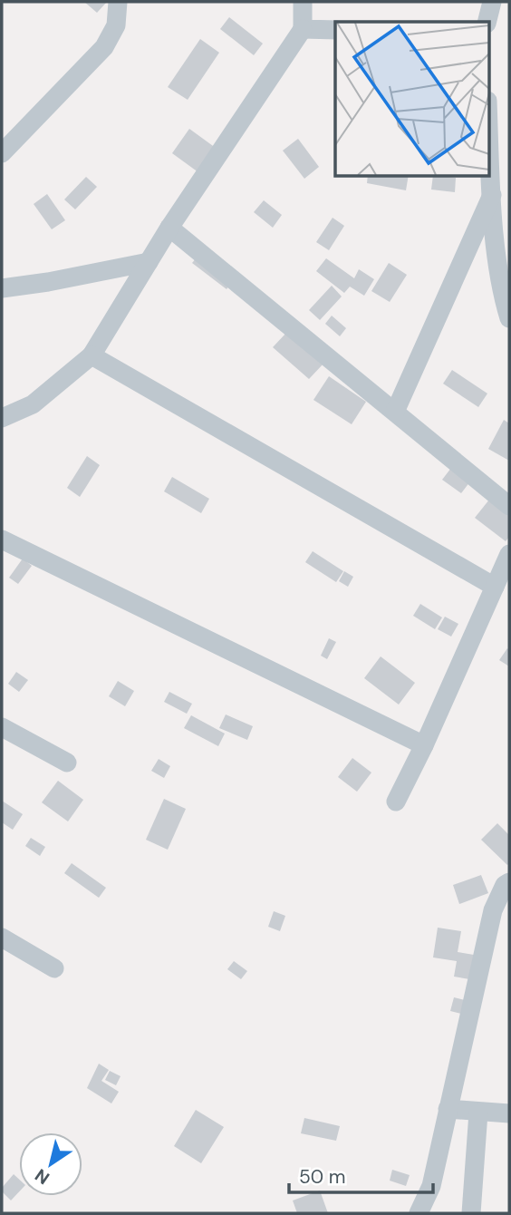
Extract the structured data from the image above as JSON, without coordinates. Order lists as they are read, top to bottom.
{
  "scale_bar": "50 m",
  "north": "bottom left"
}
